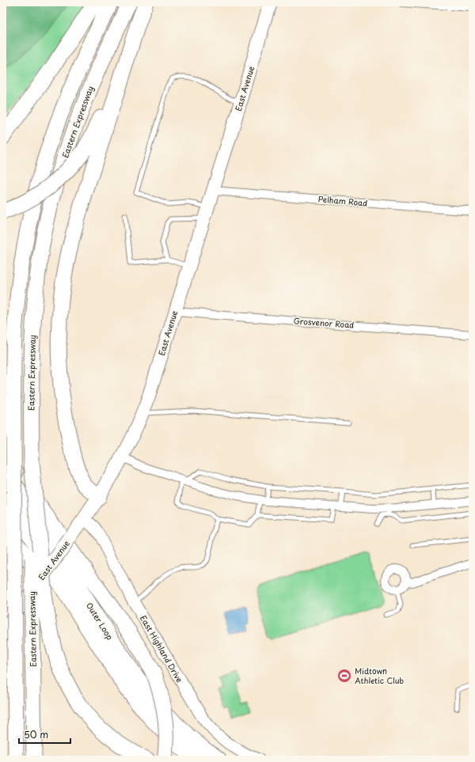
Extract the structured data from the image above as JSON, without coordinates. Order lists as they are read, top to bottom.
{
  "streets": {
    "highway": ["Eastern Expressway", "Outer Loop"],
    "main road": ["East Avenue"],
    "street": ["Pelham Road", "Grosvenor Road", "East Highland Drive"]
  },
  "crossings": [
    ["East Avenue", "Pelham Road"],
    ["East Avenue", "Grosvenor Road"],
    ["East Avenue", "East Highland Drive"]
  ],
  "places": {
    "sports": ["Midtown Athletic Club"]
  },
  "scale_bar": "50 m"
}
